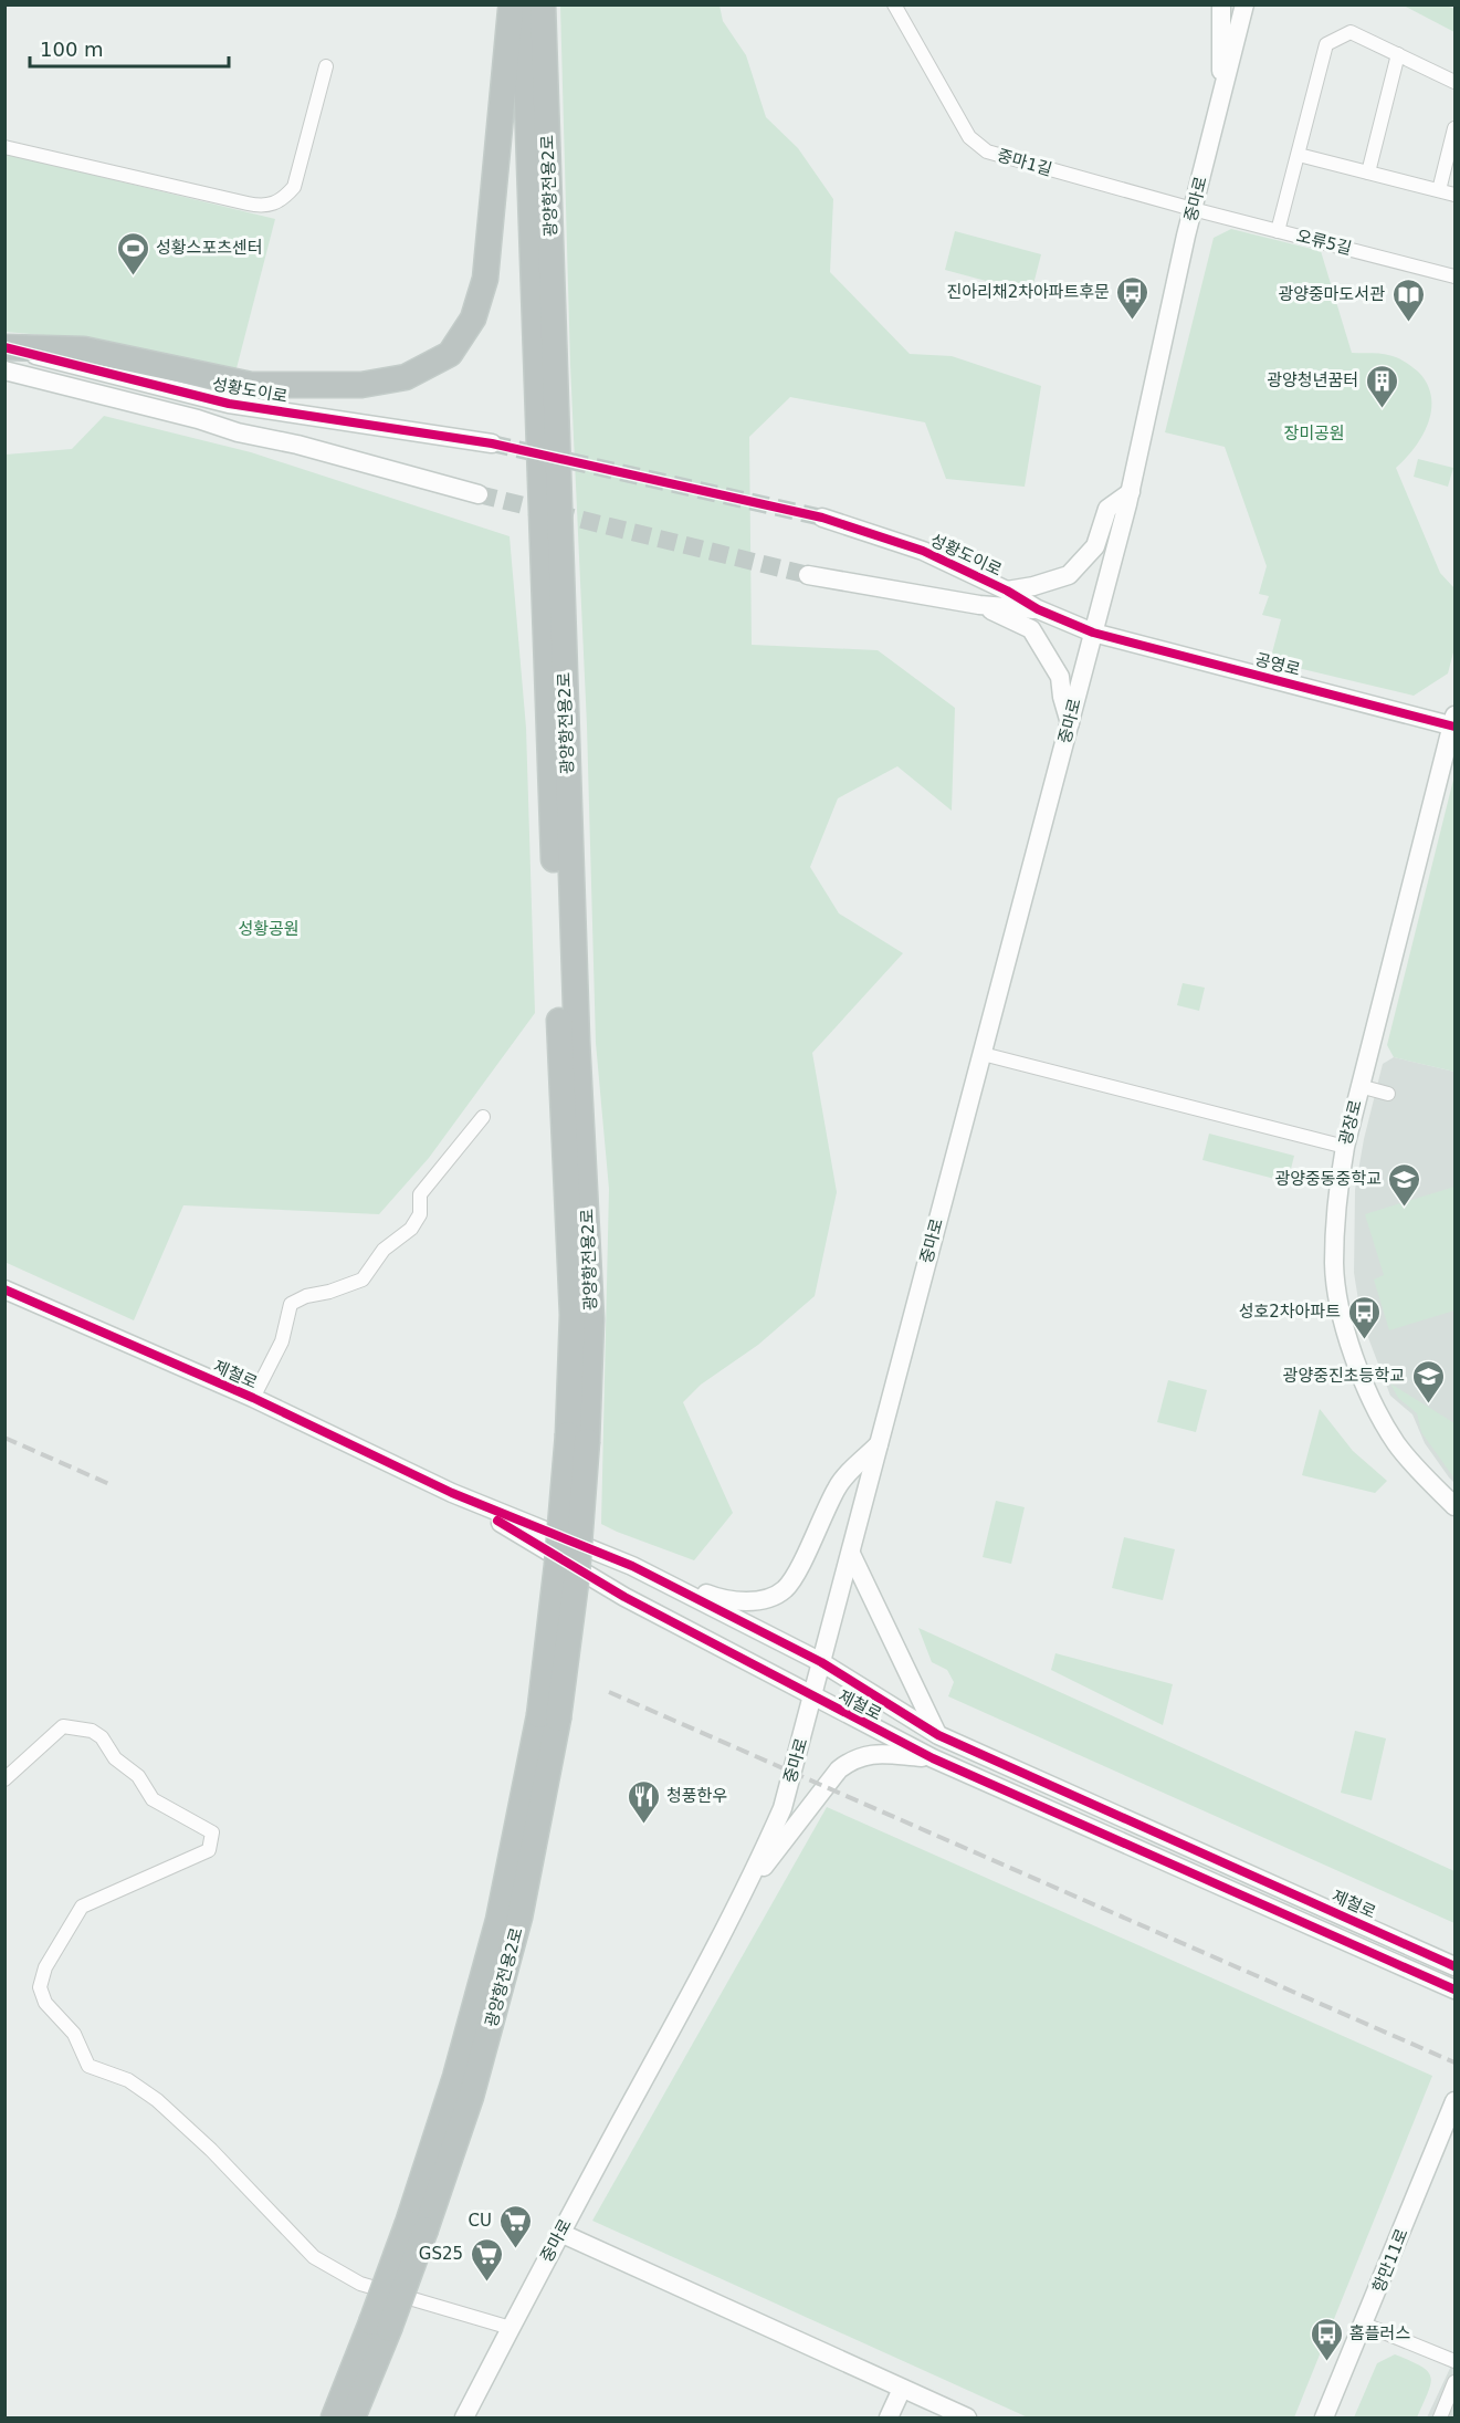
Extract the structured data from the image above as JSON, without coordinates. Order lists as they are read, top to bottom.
{
  "streets": {
    "highway": ["광양항전용2로"],
    "main road": [
      "중마로",
      "성황도이로",
      "공영로",
      "광장로",
      "제철로",
      "항만11로"
    ],
    "street": ["중마1길", "오류5길"]
  },
  "crossings": [
    ["중마1길", "중마로"],
    ["중마1길", "오류5길"],
    ["중마로", "오류5길"],
    ["중마로", "성황도이로"],
    ["중마로", "공영로"],
    ["중마로", "제철로"],
    ["성황도이로", "공영로"],
    ["공영로", "광장로"]
  ],
  "parks": ["장미공원", "성황공원"],
  "places": {
    "sports": ["성황스포츠센터"],
    "bus stop": ["진아리채2차아파트후문", "성호2차아파트", "홈플러스"],
    "library": ["광양중마도서관"],
    "building": ["광양청년꿈터"],
    "school or university": ["광양중동중학교", "광양중진초등학교"],
    "restaurant": ["청풍한우"],
    "supermarket": ["CU", "GS25"]
  },
  "scale_bar": "100 m"
}
